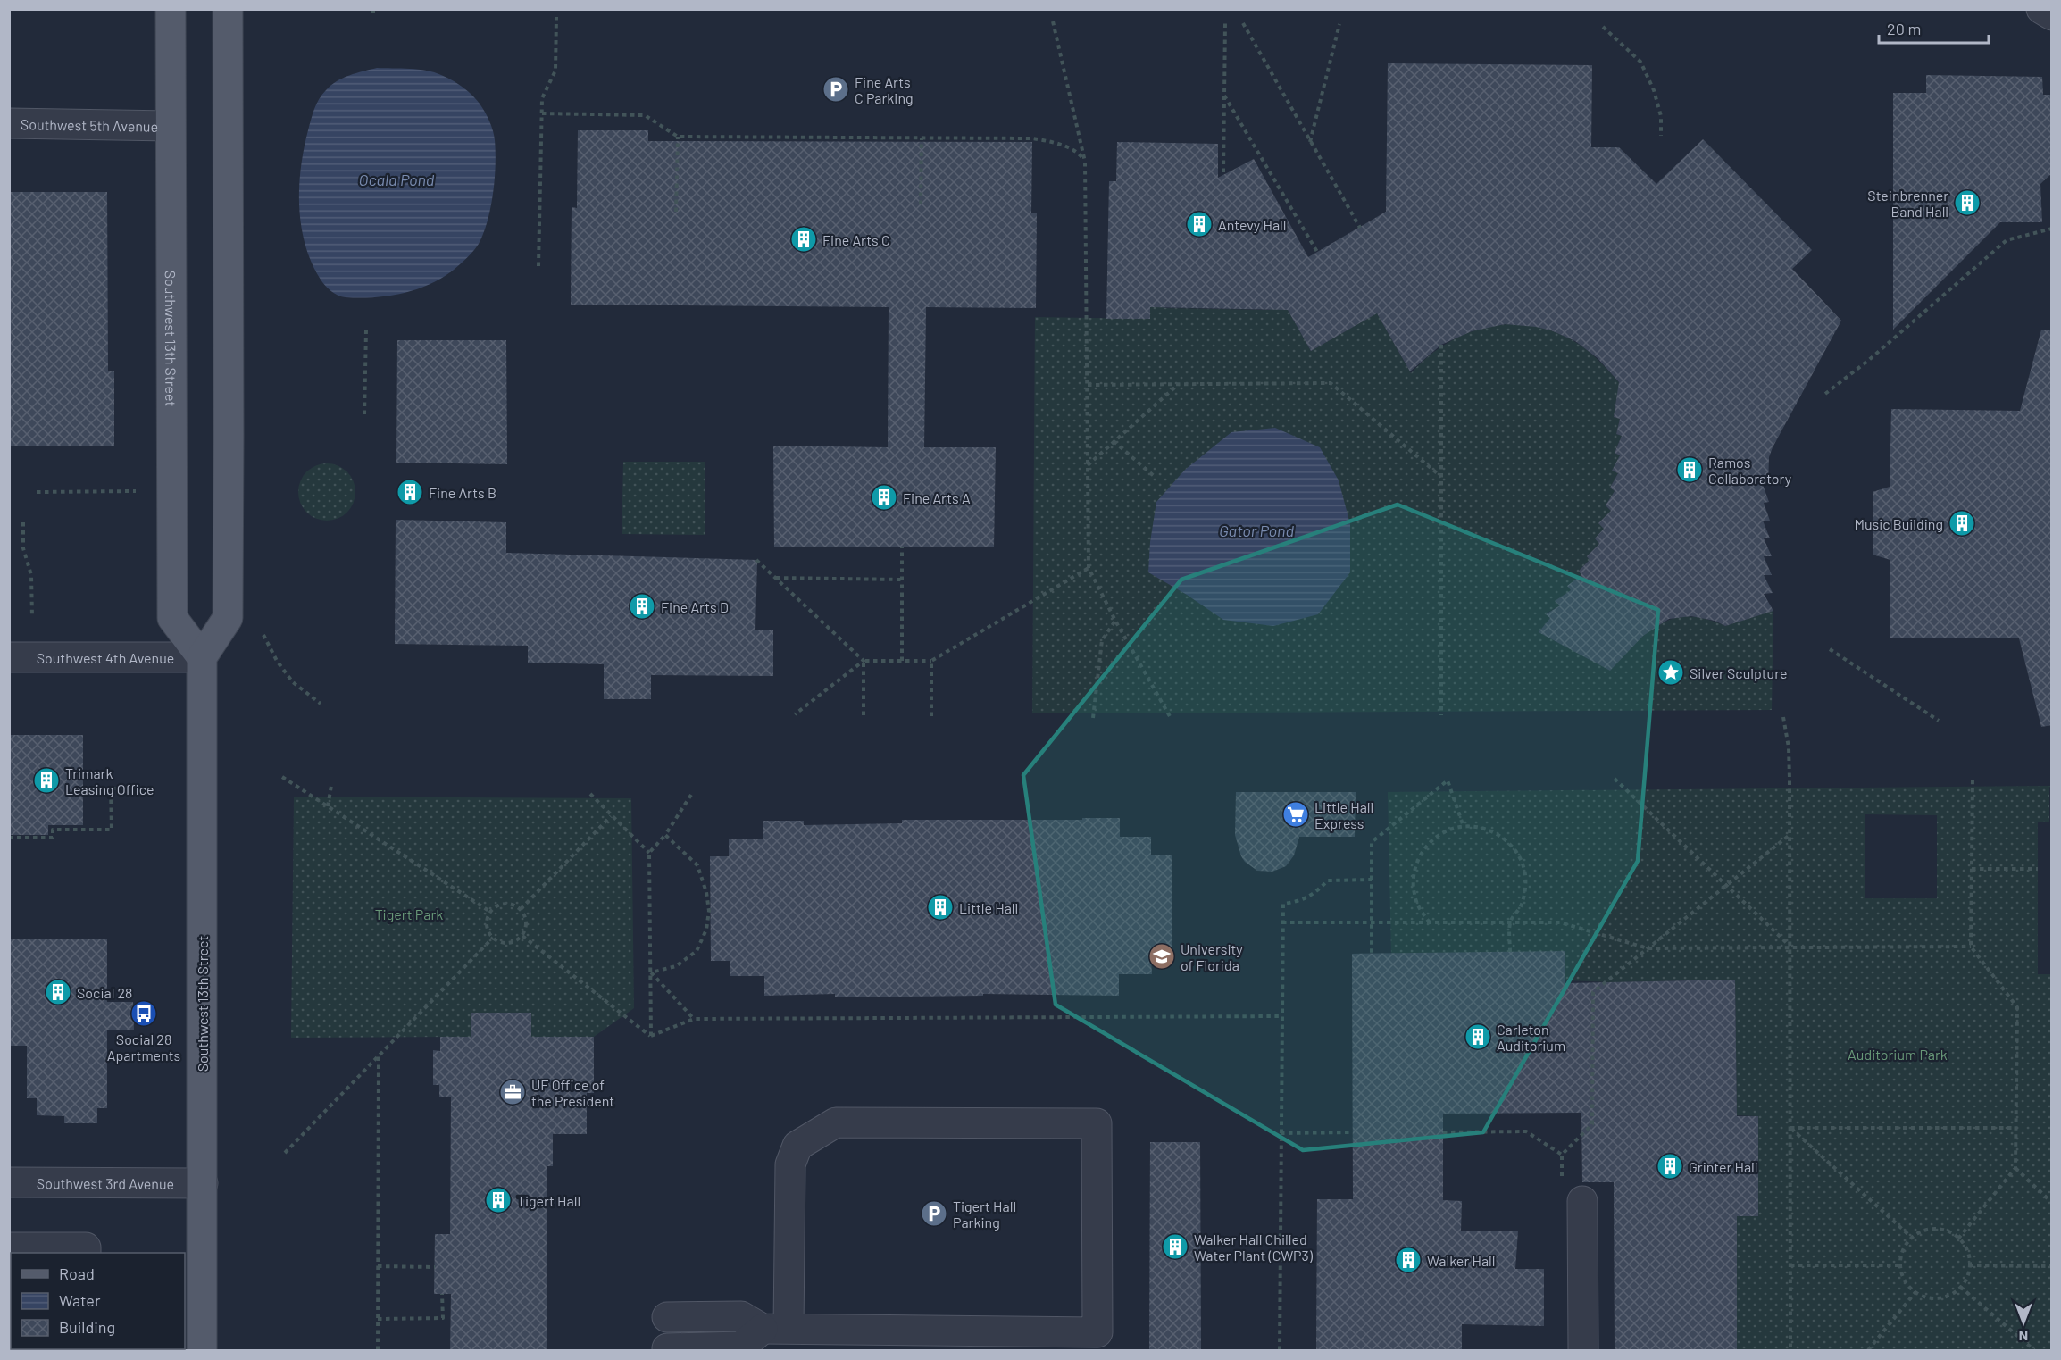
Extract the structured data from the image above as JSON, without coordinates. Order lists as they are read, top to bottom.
{
  "streets": {
    "main road": ["Southwest 13th Street"],
    "street": ["Southwest 5th Avenue", "Southwest 4th Avenue", "Southwest 3rd Avenue"]
  },
  "crossings": [
    ["Southwest 5th Avenue", "Southwest 13th Street"],
    ["Southwest 13th Street", "Southwest 4th Avenue"],
    ["Southwest 13th Street", "Southwest 3rd Avenue"]
  ],
  "water": ["Ocala Pond", "Gator Pond"],
  "parks": ["Tigert Park", "Auditorium Park"],
  "places": {
    "parking": ["Fine Arts C Parking", "Tigert Hall Parking"],
    "building": [
      "Steinbrenner Band Hall",
      "Antevy Hall",
      "Fine Arts C",
      "Ramos Collaboratory",
      "Fine Arts B",
      "Fine Arts A",
      "Music Building",
      "Fine Arts D",
      "Trimark Leasing Office",
      "Little Hall",
      "Social 28",
      "Carleton Auditorium",
      "Grinter Hall",
      "Tigert Hall",
      "Walker Hall Chilled Water Plant (CWP3)",
      "Walker Hall"
    ],
    "place": ["Silver Sculpture"],
    "supermarket": ["Little Hall Express"],
    "school or university": ["University of Florida"],
    "bus stop": ["Social 28 Apartments"],
    "office": ["UF Office of the President"]
  },
  "legend": ["Road", "Water", "Building"],
  "scale_bar": "20 m",
  "north": "bottom"
}
